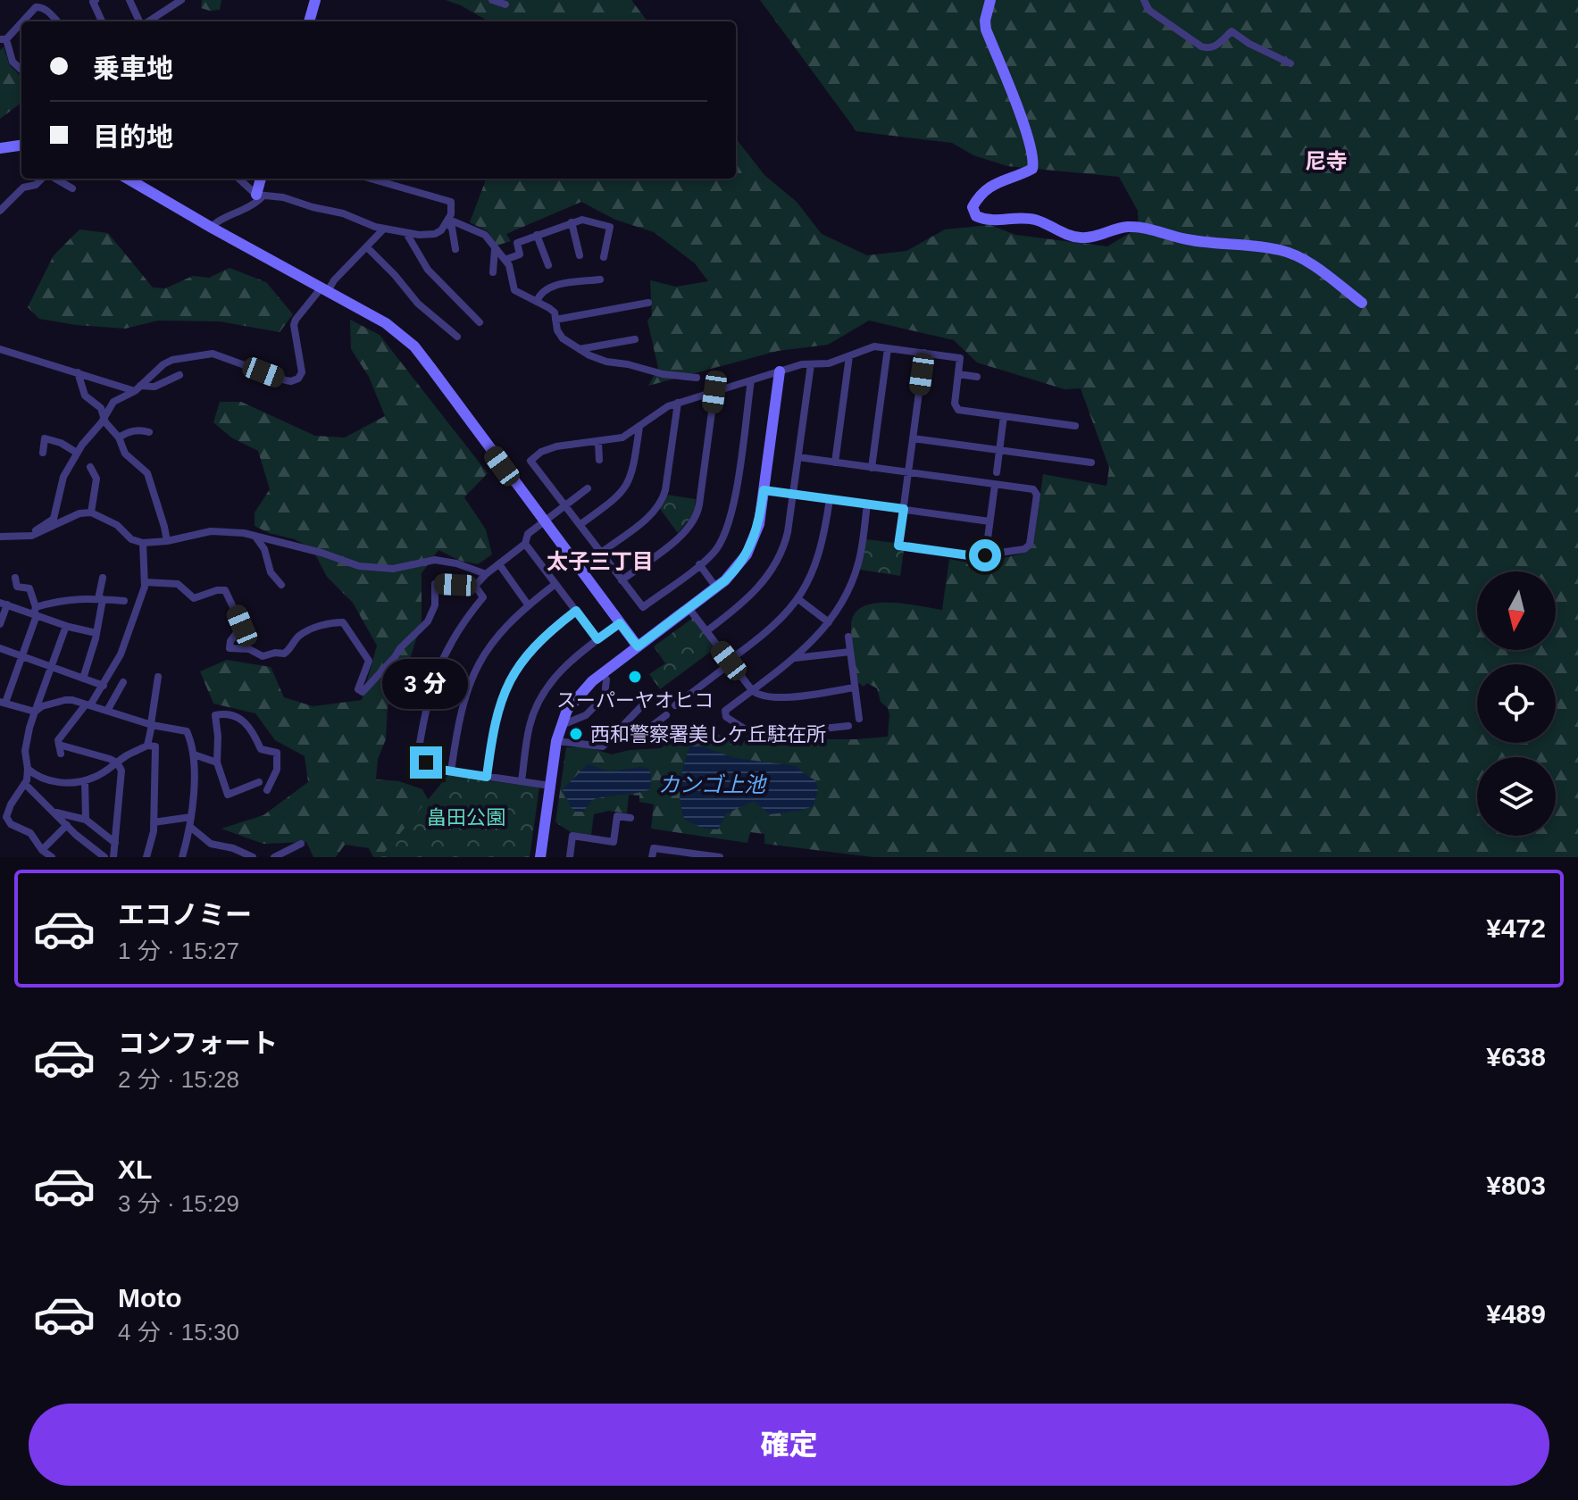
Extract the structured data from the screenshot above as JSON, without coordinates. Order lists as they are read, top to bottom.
{
  "districts": ["尼寺", "太子三丁目"],
  "water": ["カンゴ上池"],
  "parks": ["畠田公園"],
  "places": ["スーパーヤオヒコ", "西和警察署美しケ丘駐在所"],
  "north": "bottom",
  "page": {
    "banner": ["乗車地", "目的地"],
    "bubble": "3 分",
    "list": [
      {
        "name": "エコノミー",
        "note": "1 分 · 15:27",
        "value": "¥472"
      },
      {
        "name": "コンフォート",
        "note": "2 分 · 15:28",
        "value": "¥638"
      },
      {
        "name": "XL",
        "note": "3 分 · 15:29",
        "value": "¥803"
      },
      {
        "name": "Moto",
        "note": "4 分 · 15:30",
        "value": "¥489"
      }
    ],
    "buttons": "確定"
  }
}
